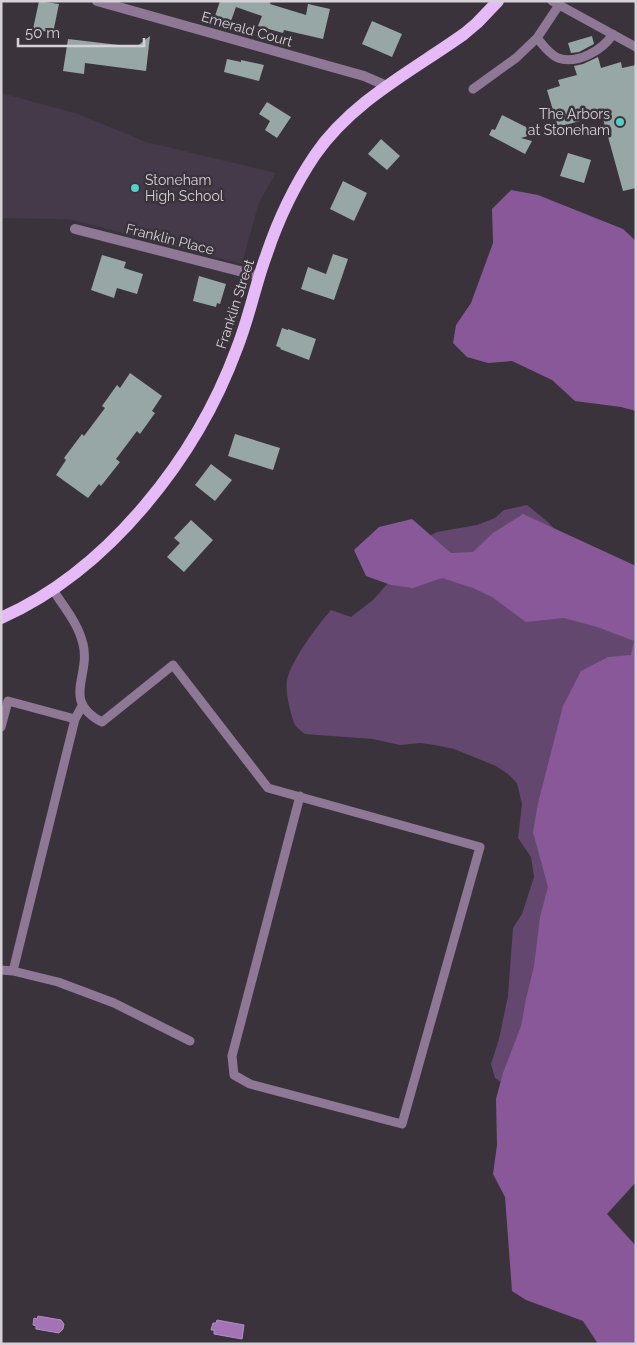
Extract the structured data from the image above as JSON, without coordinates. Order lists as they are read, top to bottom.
{
  "streets": {
    "main road": ["Franklin Street"],
    "street": ["Emerald Court", "Franklin Place"]
  },
  "crossings": [
    ["Emerald Court", "Franklin Street"],
    ["Franklin Place", "Franklin Street"]
  ],
  "places": ["The Arbors at Stoneham", "Stoneham High School"],
  "scale_bar": "50 m"
}
